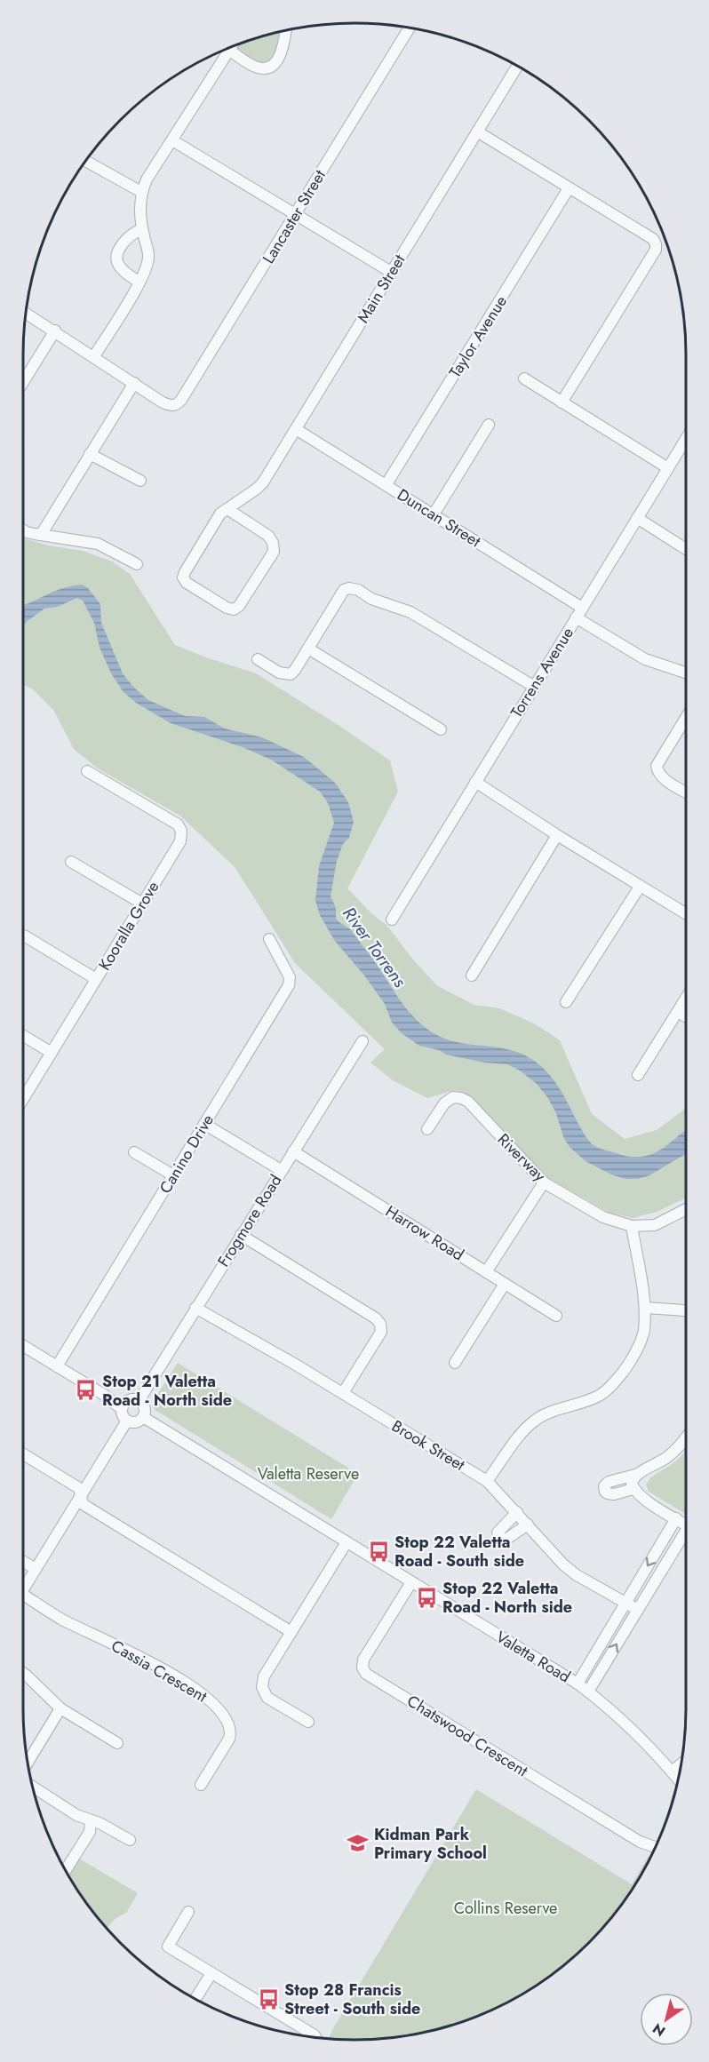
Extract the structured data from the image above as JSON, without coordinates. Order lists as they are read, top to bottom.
{
  "streets": {
    "street": [
      "Lancaster Street",
      "Main Street",
      "Taylor Avenue",
      "Duncan Street",
      "Torrens Avenue",
      "Kooralla Grove",
      "Canino Drive",
      "Riverway",
      "Frogmore Road",
      "Harrow Road",
      "Brook Street",
      "Valetta Road",
      "Cassia Crescent",
      "Chatswood Crescent"
    ]
  },
  "crossings": [
    ["Main Street", "Duncan Street"],
    ["Taylor Avenue", "Duncan Street"],
    ["Duncan Street", "Torrens Avenue"],
    ["Frogmore Road", "Harrow Road"],
    ["Frogmore Road", "Brook Street"],
    ["Frogmore Road", "Valetta Road"],
    ["Valetta Road", "Chatswood Crescent"]
  ],
  "water": ["River Torrens"],
  "parks": ["Valetta Reserve", "Collins Reserve"],
  "places": {
    "bus stop": [
      "Stop 21 Valetta Road - North side",
      "Stop 22 Valetta Road - South side",
      "Stop 22 Valetta Road - North side",
      "Stop 28 Francis Street - South side"
    ],
    "school or university": ["Kidman Park Primary School"]
  },
  "north": "bottom left"
}
